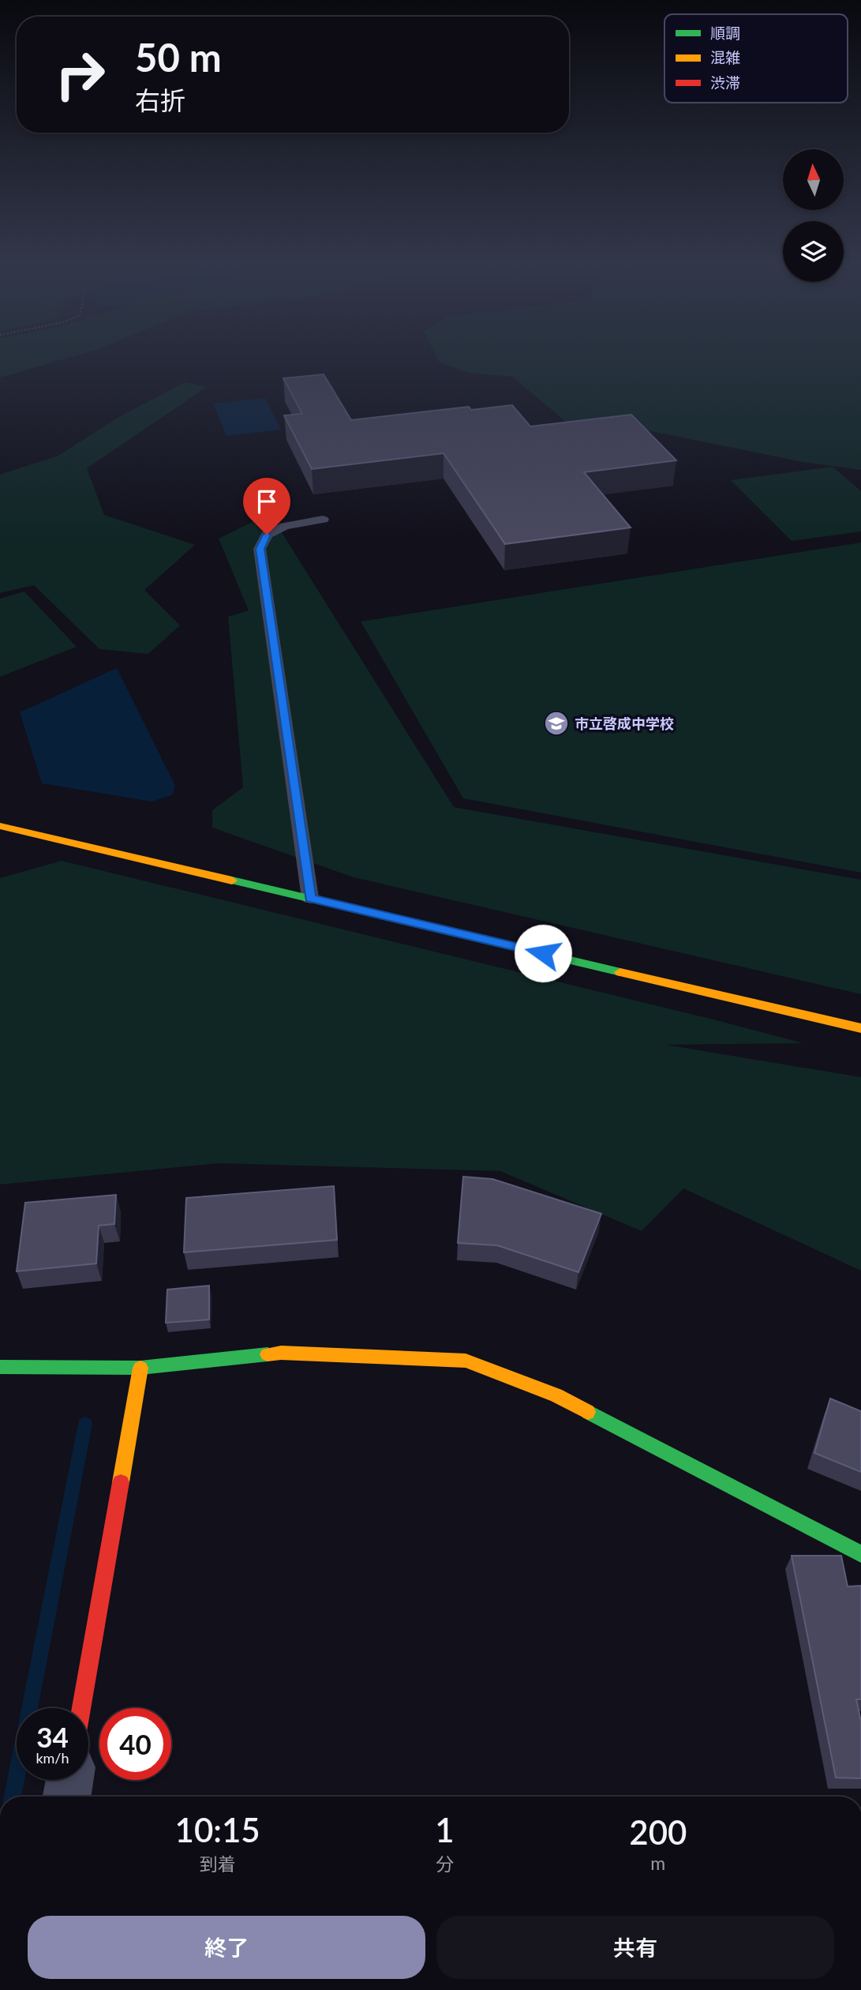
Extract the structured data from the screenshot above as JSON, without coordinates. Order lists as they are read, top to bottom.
{
  "places": {
    "school or university": ["市立啓成中学校"]
  },
  "legend": ["順調", "混雑", "渋滞"],
  "north": "top",
  "page": {
    "turn": ["50 m", "右折"],
    "speed": "34 km/h",
    "limit": "40",
    "eta": [
      "10:15",
      "到着",
      "1",
      "分",
      "200",
      "m"
    ],
    "buttons": ["終了", "共有"]
  }
}
